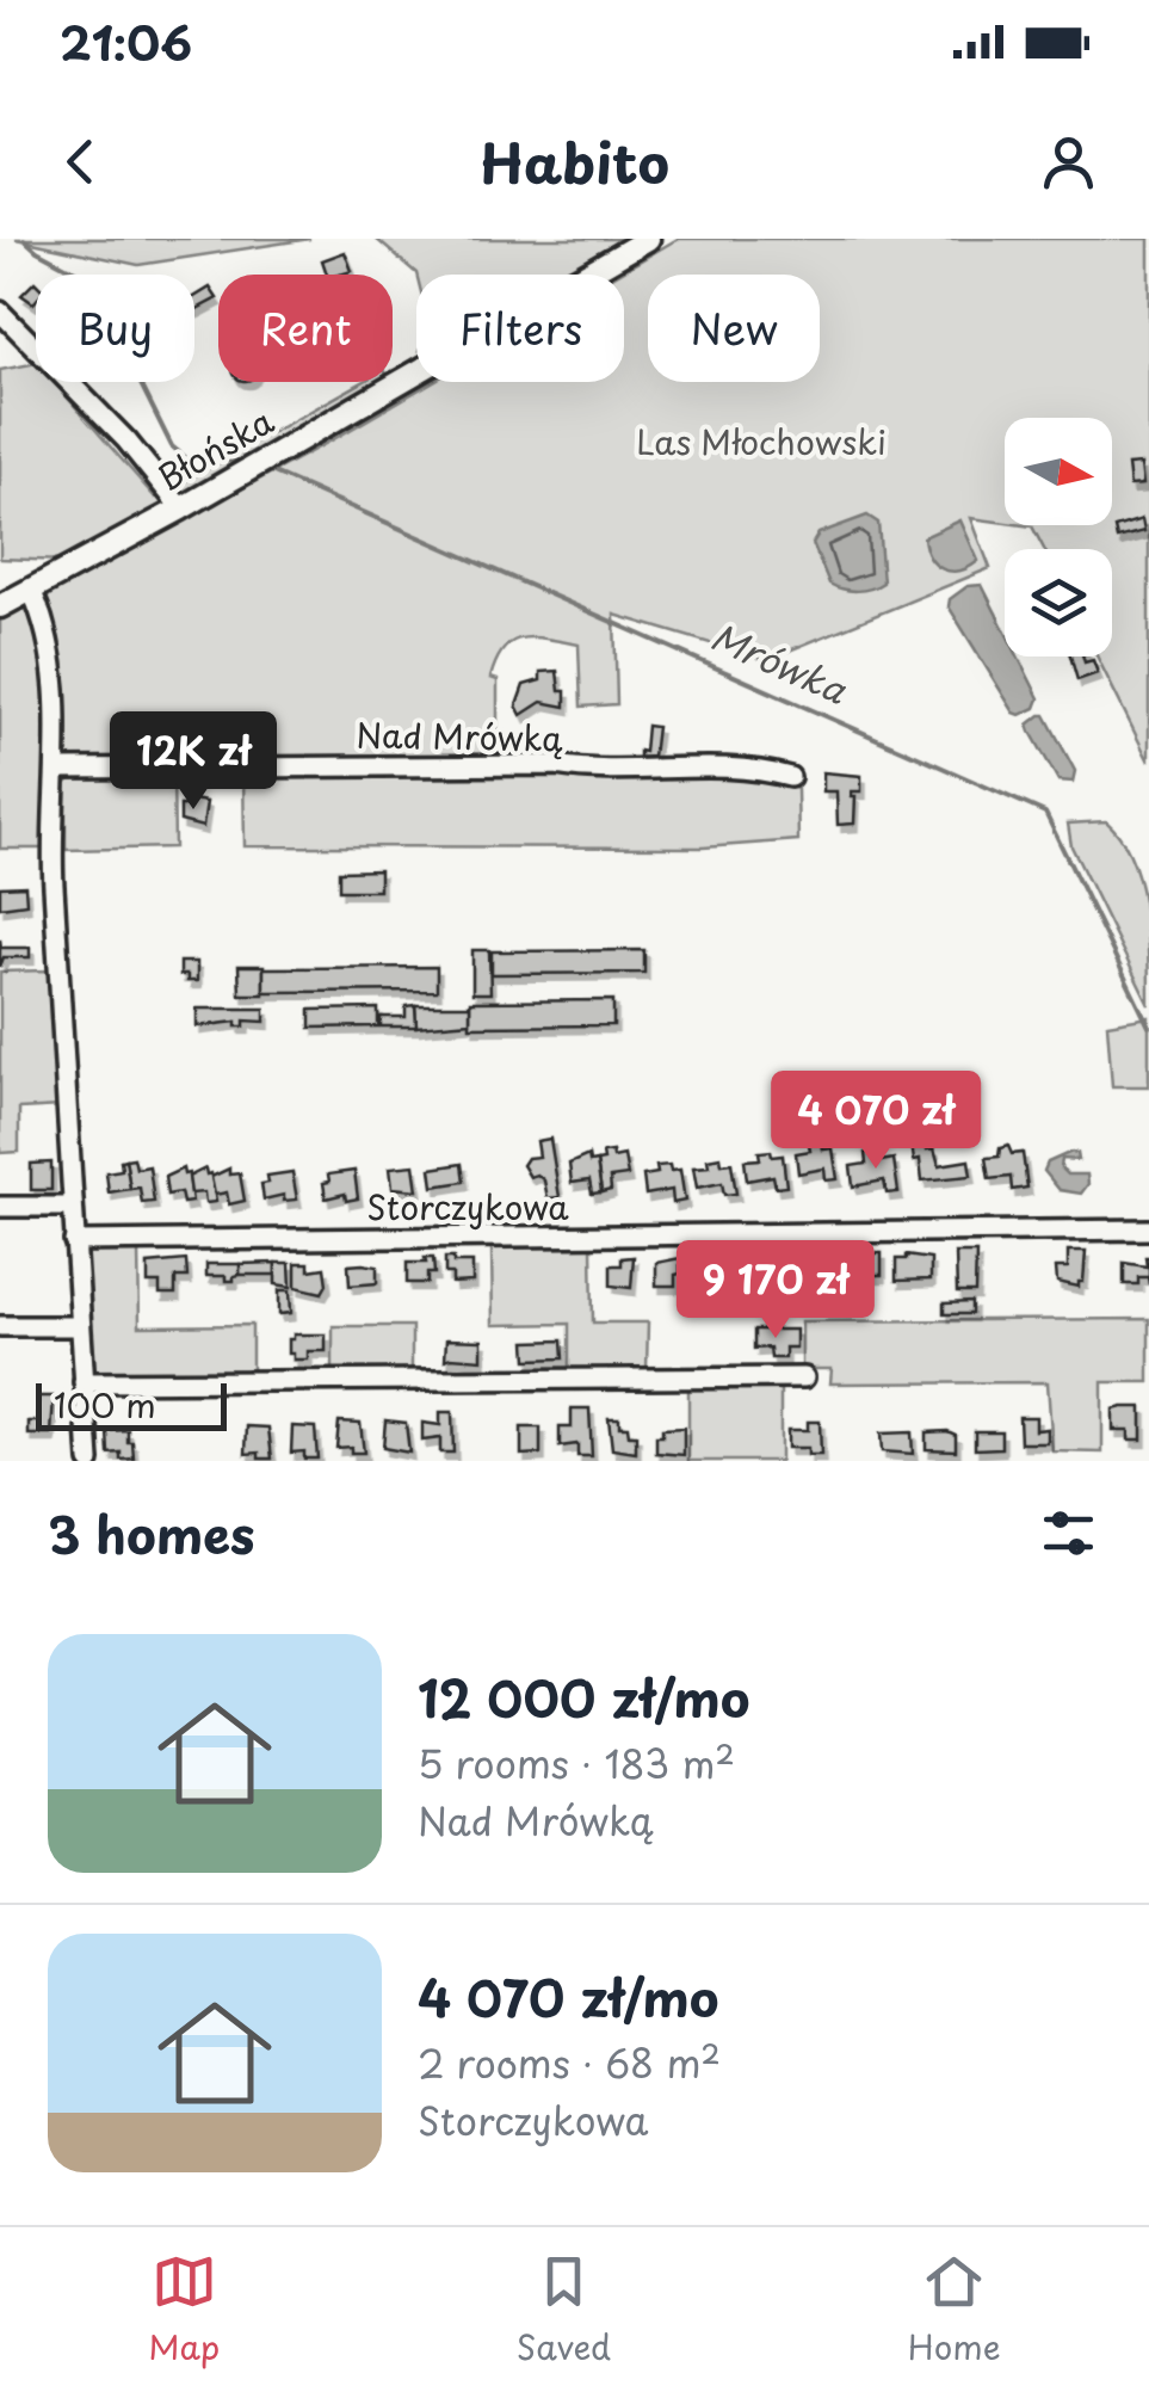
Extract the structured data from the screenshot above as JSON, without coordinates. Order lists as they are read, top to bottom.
{
  "streets": {
    "main road": ["Błońska"],
    "street": ["Nad Mrówką", "Storczykowa"]
  },
  "water": ["Mrówka"],
  "parks": ["Las Młochowski"],
  "scale_bar": "100 m",
  "north": "right",
  "page": {
    "status": "21:06",
    "header": "Habito",
    "chip": [
      "Buy",
      "Rent",
      "Filters",
      "New"
    ],
    "price": ["12K zł", "4 070 zł", "9 170 zł"],
    "scale": "100 m",
    "heading": "3 homes",
    "list": [
      {
        "name": "12 000 zł/mo",
        "note": "5 rooms · 183 m² · Nad Mrówką"
      },
      {
        "name": "4 070 zł/mo",
        "note": "2 rooms · 68 m² · Storczykowa"
      }
    ],
    "tabs": ["Map", "Saved", "Home"]
  }
}
